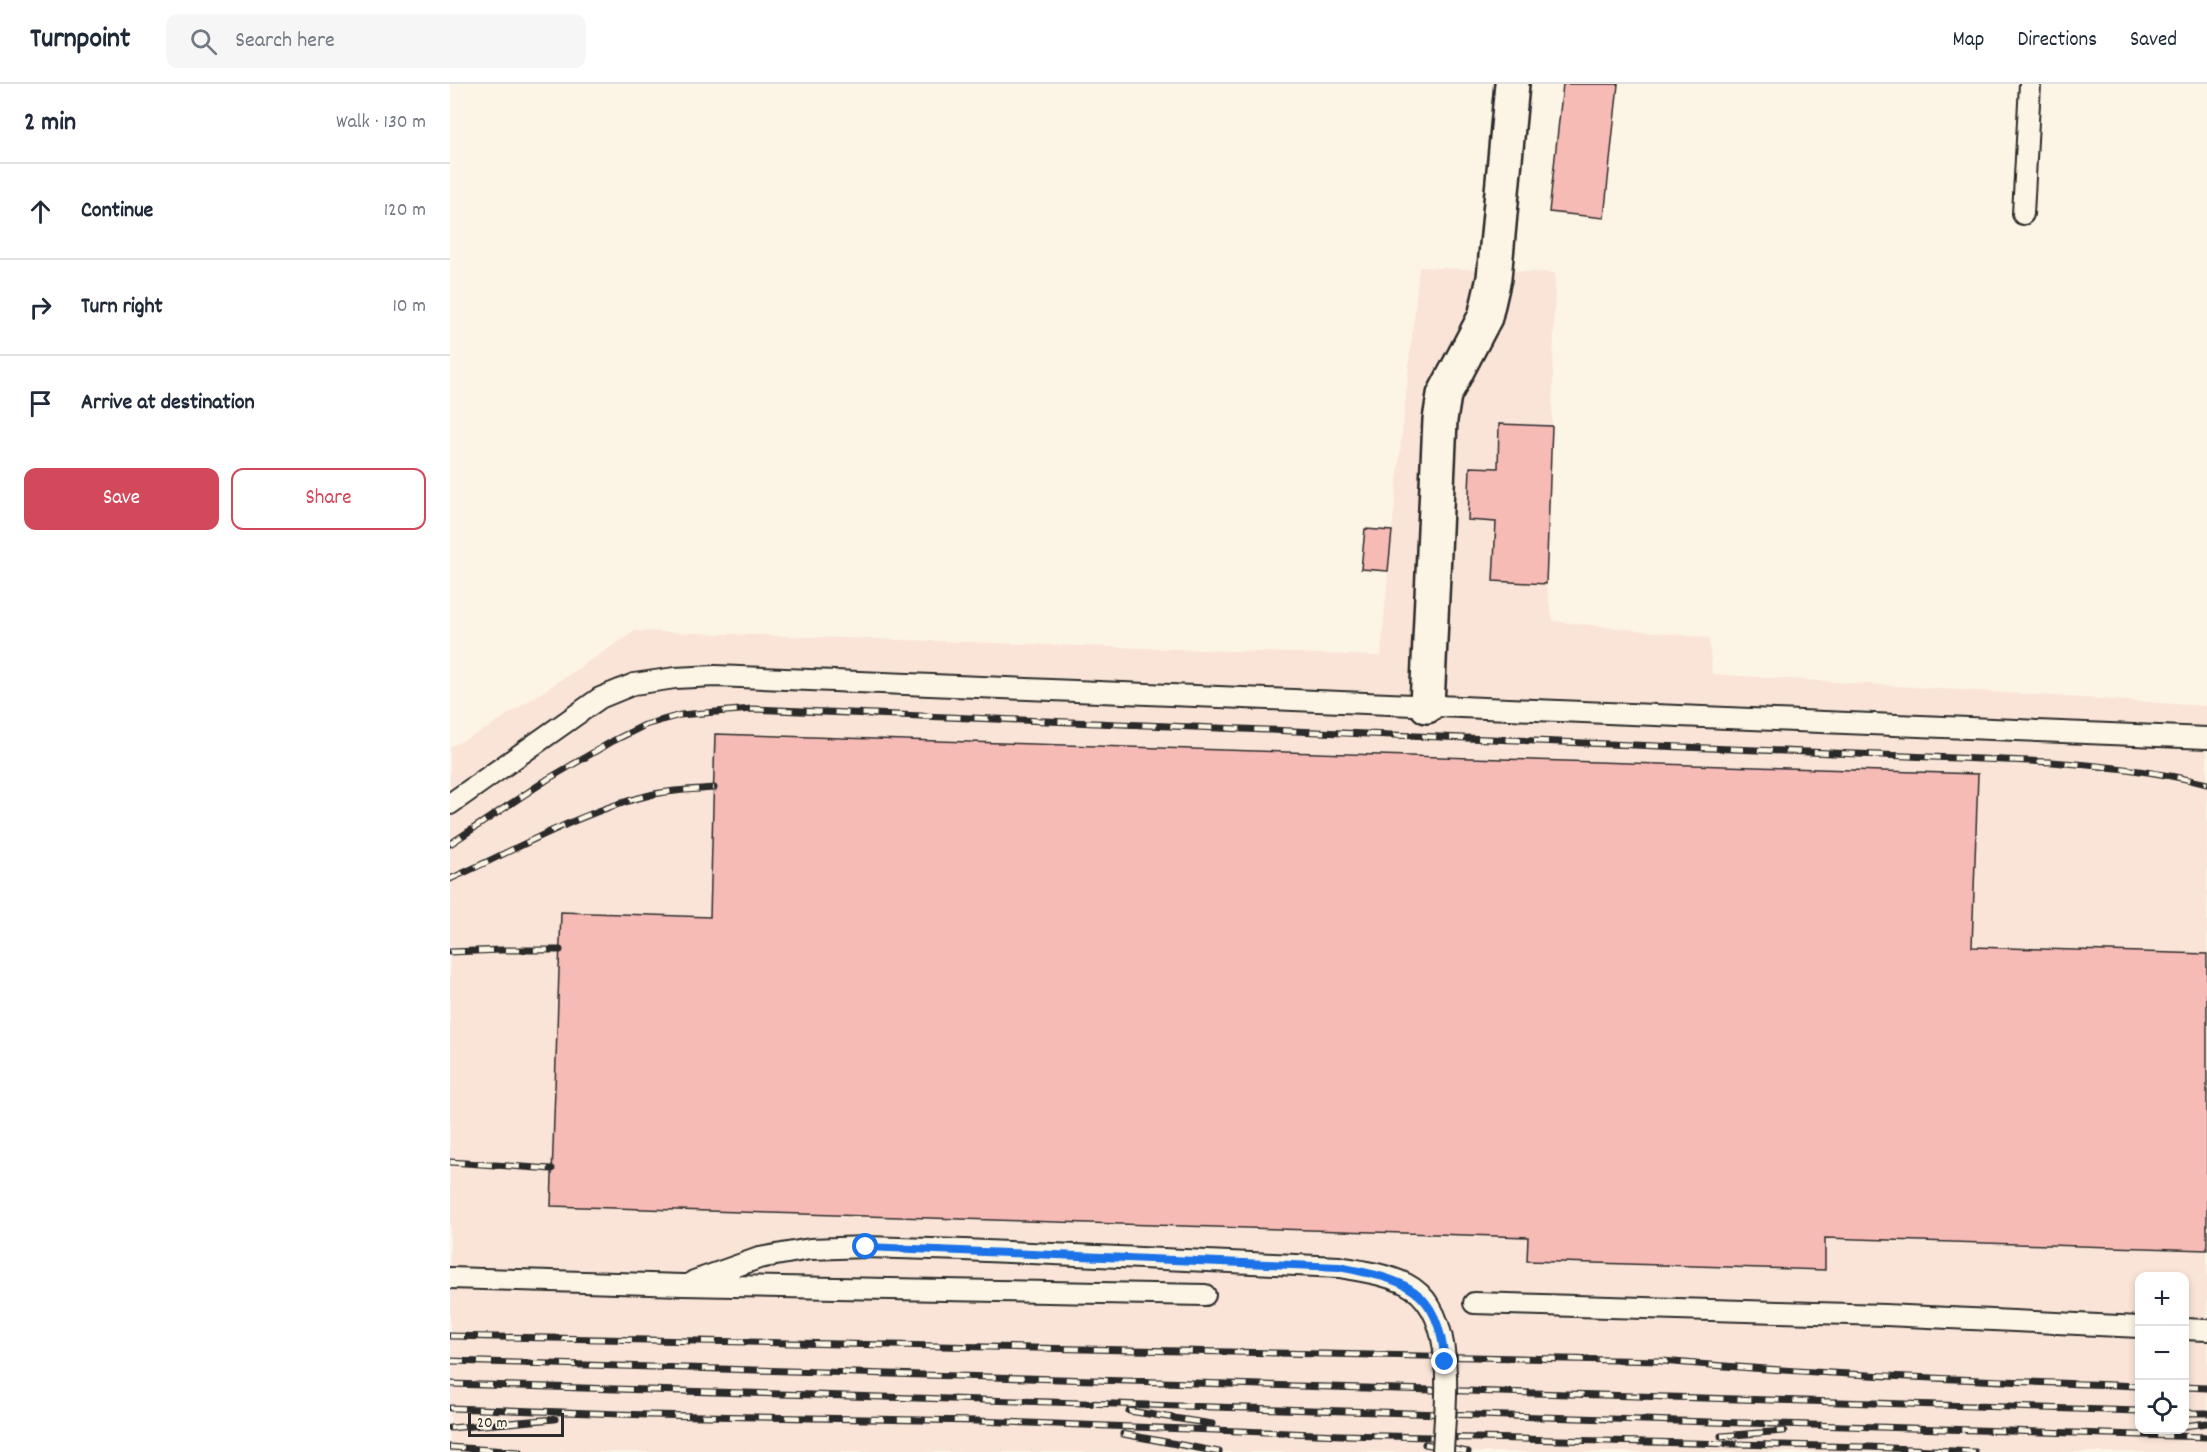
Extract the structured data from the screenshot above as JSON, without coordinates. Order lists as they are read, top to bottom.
{
  "scale_bar": "20 m",
  "page": {
    "header": "Turnpoint",
    "search": "Search here",
    "nav": ["Map", "Directions", "Saved"],
    "heading": ["2 min", "Walk · 130 m"],
    "list": [
      ["Continue", "120 m"],
      ["Turn right", "10 m"],
      "Arrive at destination"
    ],
    "buttons": ["Save", "Share"],
    "map_buttons": ["+", "−"],
    "scale": "20 m"
  }
}
